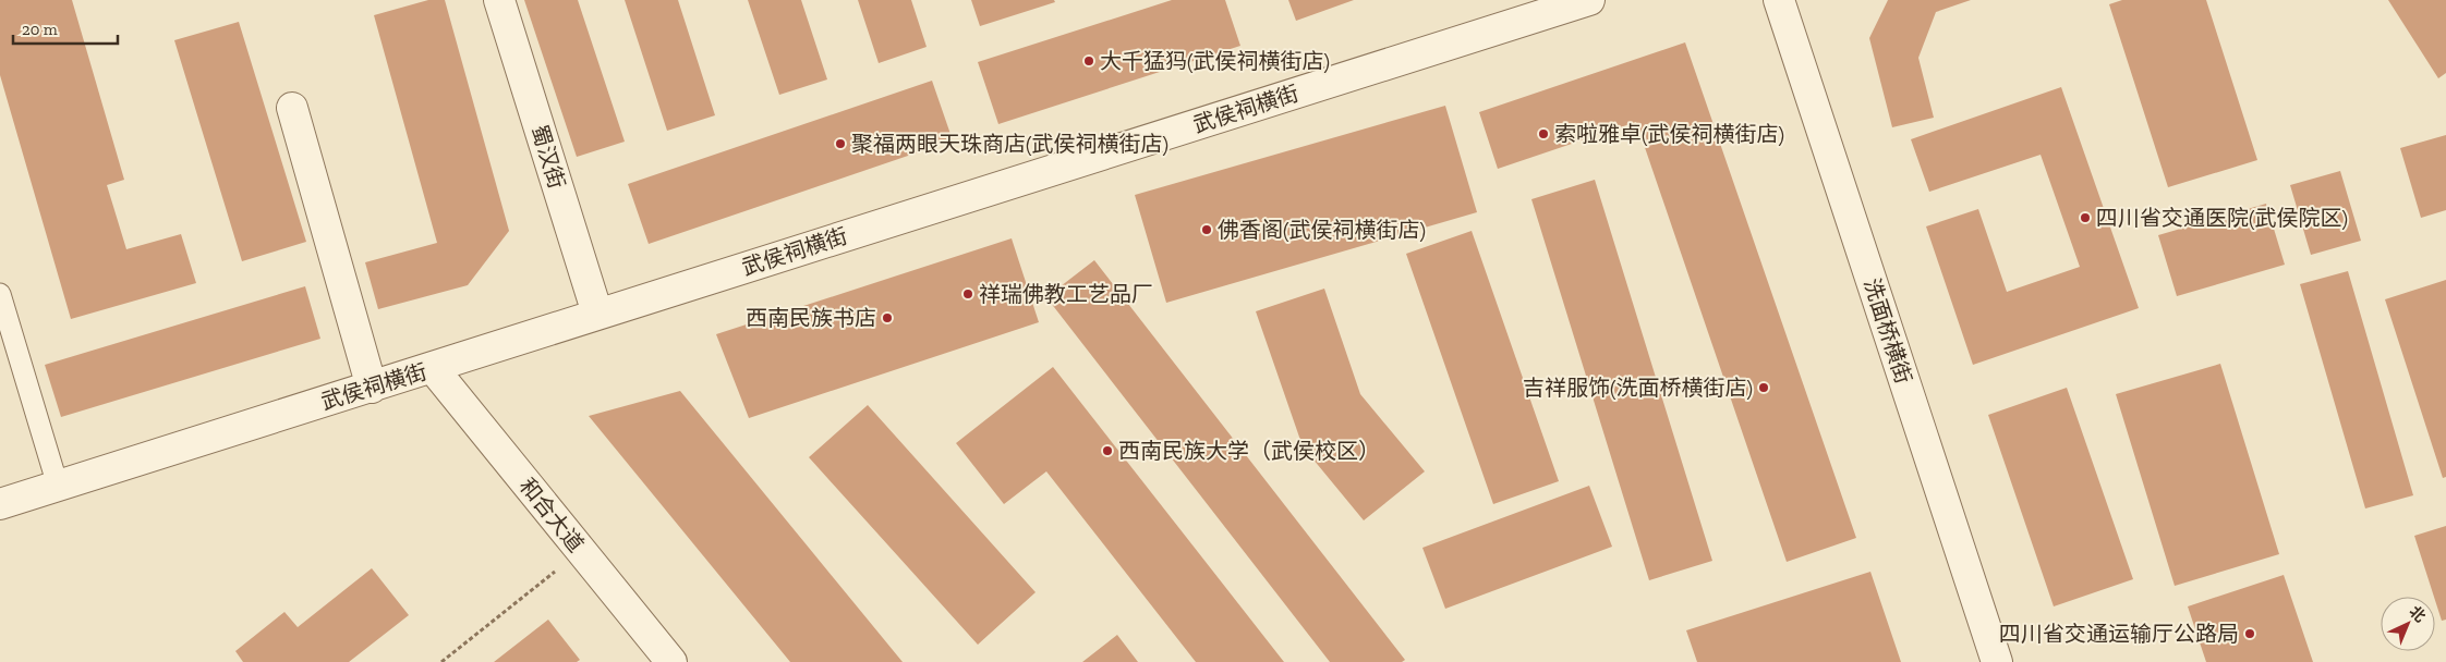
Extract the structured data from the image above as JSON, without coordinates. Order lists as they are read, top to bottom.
{
  "streets": {
    "street": [
      "武侯祠横街",
      "蜀汉街",
      "洗面桥横街",
      "和合大道"
    ]
  },
  "crossings": [
    ["武侯祠横街", "蜀汉街"],
    ["武侯祠横街", "和合大道"]
  ],
  "places": [
    "大千猛犸(武侯祠横街店)",
    "索啦雅卓(武侯祠横街店)",
    "聚福两眼天珠商店(武侯祠横街店)",
    "四川省交通医院(武侯院区)",
    "佛香阁(武侯祠横街店)",
    "祥瑞佛教工艺品厂",
    "西南民族书店",
    "吉祥服饰(洗面桥横街店)",
    "西南民族大学（武侯校区）",
    "四川省交通运输厅公路局"
  ],
  "scale_bar": "20 m",
  "north": "top right"
}
